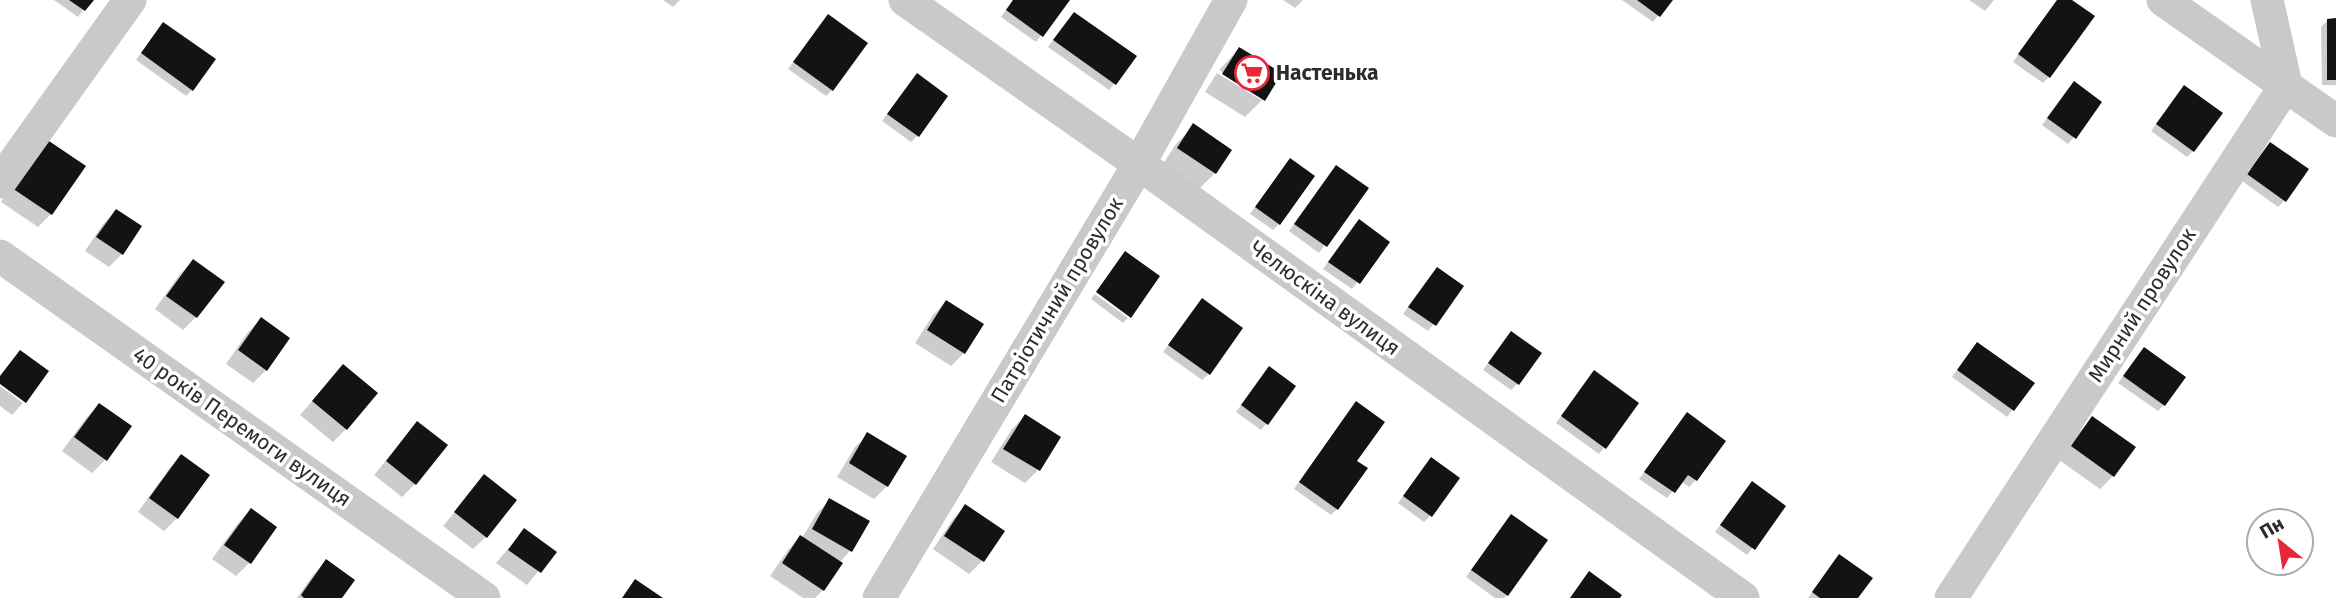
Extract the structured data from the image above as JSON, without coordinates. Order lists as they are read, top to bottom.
{
  "streets": {
    "street": [
      "Челюскіна вулиця",
      "Патріотичний провулок",
      "Мирний провулок",
      "40 років Перемоги вулиця"
    ]
  },
  "crossings": [
    ["Челюскіна вулиця", "Патріотичний провулок"]
  ],
  "places": {
    "supermarket": ["Настенька"]
  },
  "north": "top left"
}
